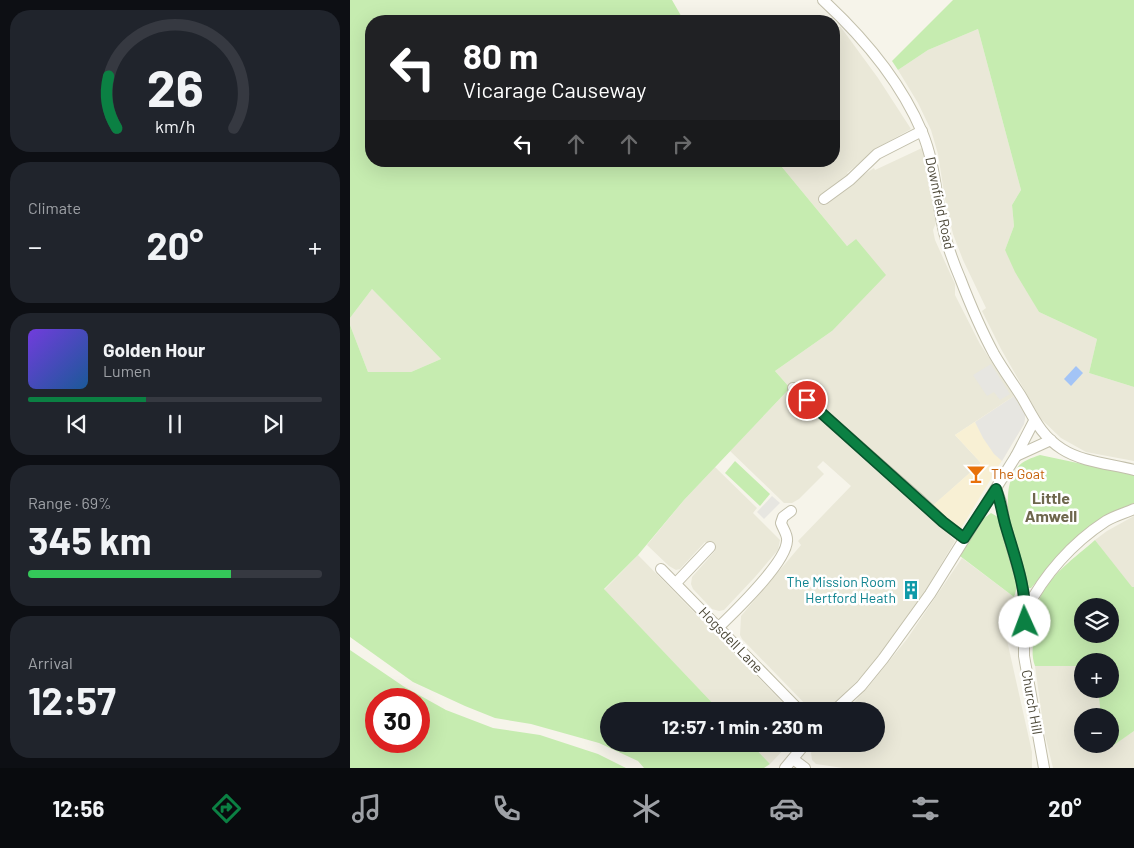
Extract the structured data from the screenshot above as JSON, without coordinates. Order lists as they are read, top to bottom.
{
  "streets": {
    "street": ["Downfield Road", "Hogsdell Lane", "Church Hill"]
  },
  "districts": ["Little Amwell"],
  "places": {
    "bar": ["The Goat"],
    "building": ["The Mission Room Hertford Heath"]
  },
  "page": {
    "turn": ["80 m", "Vicarage Causeway"],
    "tile": [
      "Climate",
      ["Range · 69%", "345 km"],
      ["Arrival", "12:57"]
    ],
    "heat": ["−", "20°", "+"],
    "song": ["Golden Hour", "Lumen"],
    "map_buttons": ["+", "−"],
    "limit": "30",
    "trip": "12:57 · 1 min · 230 m",
    "tabs": ["12:56", "20°"],
    "gauge": ["26", "km/h"]
  }
}
